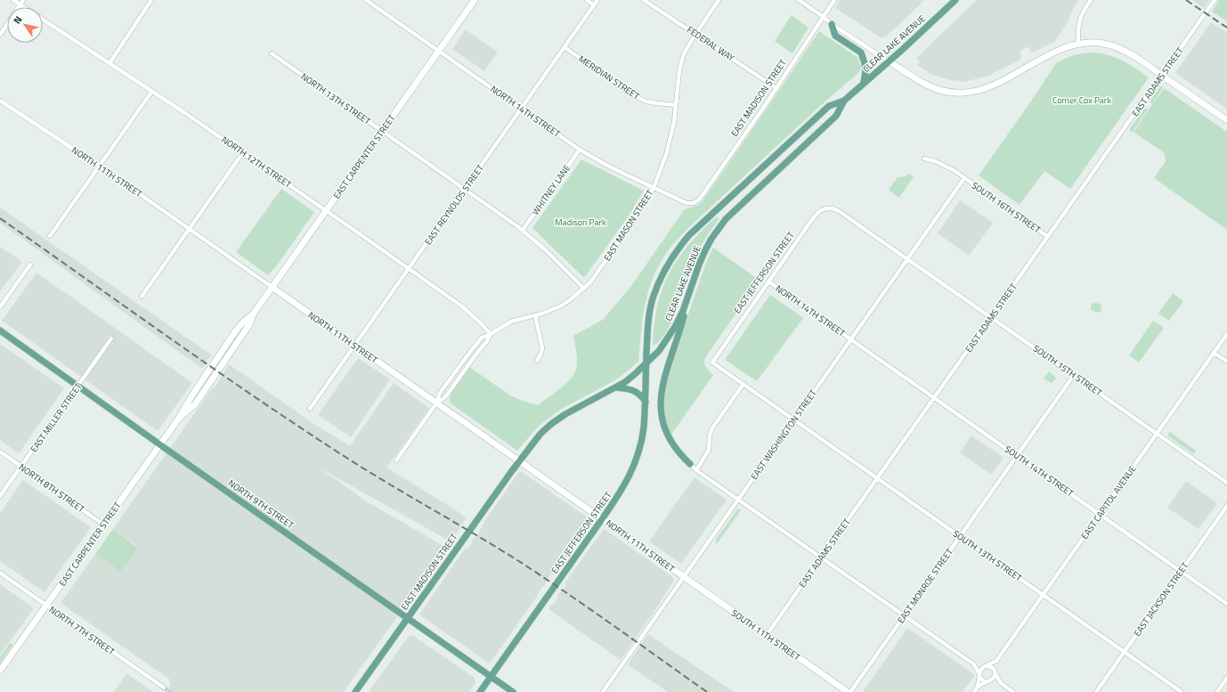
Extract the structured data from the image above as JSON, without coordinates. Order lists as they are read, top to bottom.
{
  "streets": {
    "main road": [
      "CLEAR LAKE AVENUE",
      "EAST MADISON STREET",
      "EAST JEFFERSON STREET",
      "NORTH 9TH STREET"
    ],
    "street": [
      "FEDERAL WAY",
      "MERIDIAN STREET",
      "EAST ADAMS STREET",
      "NORTH 13TH STREET",
      "NORTH 14TH STREET",
      "EAST CARPENTER STREET",
      "NORTH 12TH STREET",
      "NORTH 11TH STREET",
      "WHITNEY LANE",
      "EAST REYNOLDS STREET",
      "SOUTH 16TH STREET",
      "EAST MASON STREET",
      "SOUTH 15TH STREET",
      "EAST MILLER STREET",
      "EAST WASHINGTON STREET",
      "SOUTH 14TH STREET",
      "NORTH 8TH STREET",
      "EAST CAPITOL AVENUE",
      "SOUTH 13TH STREET",
      "EAST MONROE STREET",
      "EAST JACKSON STREET",
      "NORTH 7TH STREET",
      "SOUTH 11TH STREET"
    ]
  },
  "crossings": [
    ["FEDERAL WAY", "EAST MADISON STREET"],
    ["FEDERAL WAY", "EAST MASON STREET"],
    ["CLEAR LAKE AVENUE", "EAST MADISON STREET"],
    ["CLEAR LAKE AVENUE", "EAST JEFFERSON STREET"],
    ["MERIDIAN STREET", "EAST REYNOLDS STREET"],
    ["MERIDIAN STREET", "EAST MASON STREET"],
    ["EAST ADAMS STREET", "SOUTH 16TH STREET"],
    ["EAST ADAMS STREET", "SOUTH 15TH STREET"],
    ["EAST ADAMS STREET", "SOUTH 14TH STREET"],
    ["EAST ADAMS STREET", "SOUTH 13TH STREET"],
    ["EAST ADAMS STREET", "SOUTH 11TH STREET"],
    ["EAST MADISON STREET", "NORTH 14TH STREET"],
    ["EAST MADISON STREET", "NORTH 11TH STREET"],
    ["EAST MADISON STREET", "EAST JEFFERSON STREET"],
    ["EAST MADISON STREET", "NORTH 9TH STREET"],
    ["NORTH 13TH STREET", "EAST CARPENTER STREET"],
    ["NORTH 13TH STREET", "WHITNEY LANE"],
    ["NORTH 13TH STREET", "EAST REYNOLDS STREET"],
    ["NORTH 13TH STREET", "EAST MASON STREET"],
    ["NORTH 14TH STREET", "EAST CARPENTER STREET"],
    ["NORTH 14TH STREET", "WHITNEY LANE"],
    ["NORTH 14TH STREET", "EAST REYNOLDS STREET"],
    ["NORTH 14TH STREET", "EAST MASON STREET"],
    ["NORTH 14TH STREET", "EAST JEFFERSON STREET"],
    ["NORTH 14TH STREET", "EAST WASHINGTON STREET"],
    ["NORTH 14TH STREET", "SOUTH 14TH STREET"],
    ["EAST CARPENTER STREET", "NORTH 12TH STREET"],
    ["EAST CARPENTER STREET", "NORTH 11TH STREET"],
    ["EAST CARPENTER STREET", "NORTH 8TH STREET"],
    ["EAST CARPENTER STREET", "NORTH 9TH STREET"],
    ["EAST CARPENTER STREET", "NORTH 7TH STREET"],
    ["NORTH 12TH STREET", "EAST REYNOLDS STREET"],
    ["NORTH 12TH STREET", "EAST MASON STREET"],
    ["NORTH 11TH STREET", "EAST REYNOLDS STREET"],
    ["NORTH 11TH STREET", "EAST MASON STREET"],
    ["NORTH 11TH STREET", "EAST JEFFERSON STREET"],
    ["NORTH 11TH STREET", "EAST WASHINGTON STREET"],
    ["NORTH 11TH STREET", "SOUTH 11TH STREET"],
    ["SOUTH 16TH STREET", "EAST WASHINGTON STREET"],
    ["EAST JEFFERSON STREET", "SOUTH 15TH STREET"],
    ["EAST JEFFERSON STREET", "NORTH 9TH STREET"],
    ["SOUTH 15TH STREET", "EAST WASHINGTON STREET"],
    ["SOUTH 15TH STREET", "EAST CAPITOL AVENUE"],
    ["SOUTH 15TH STREET", "EAST MONROE STREET"],
    ["EAST MILLER STREET", "NORTH 8TH STREET"],
    ["EAST MILLER STREET", "NORTH 9TH STREET"],
    ["EAST WASHINGTON STREET", "SOUTH 14TH STREET"],
    ["EAST WASHINGTON STREET", "SOUTH 13TH STREET"],
    ["EAST WASHINGTON STREET", "SOUTH 11TH STREET"],
    ["SOUTH 14TH STREET", "EAST CAPITOL AVENUE"],
    ["SOUTH 14TH STREET", "EAST MONROE STREET"],
    ["SOUTH 14TH STREET", "EAST JACKSON STREET"],
    ["EAST CAPITOL AVENUE", "SOUTH 13TH STREET"],
    ["SOUTH 13TH STREET", "EAST MONROE STREET"],
    ["SOUTH 13TH STREET", "EAST JACKSON STREET"]
  ],
  "parks": ["Comer Cox Park", "Madison Park"],
  "north": "top left"
}
